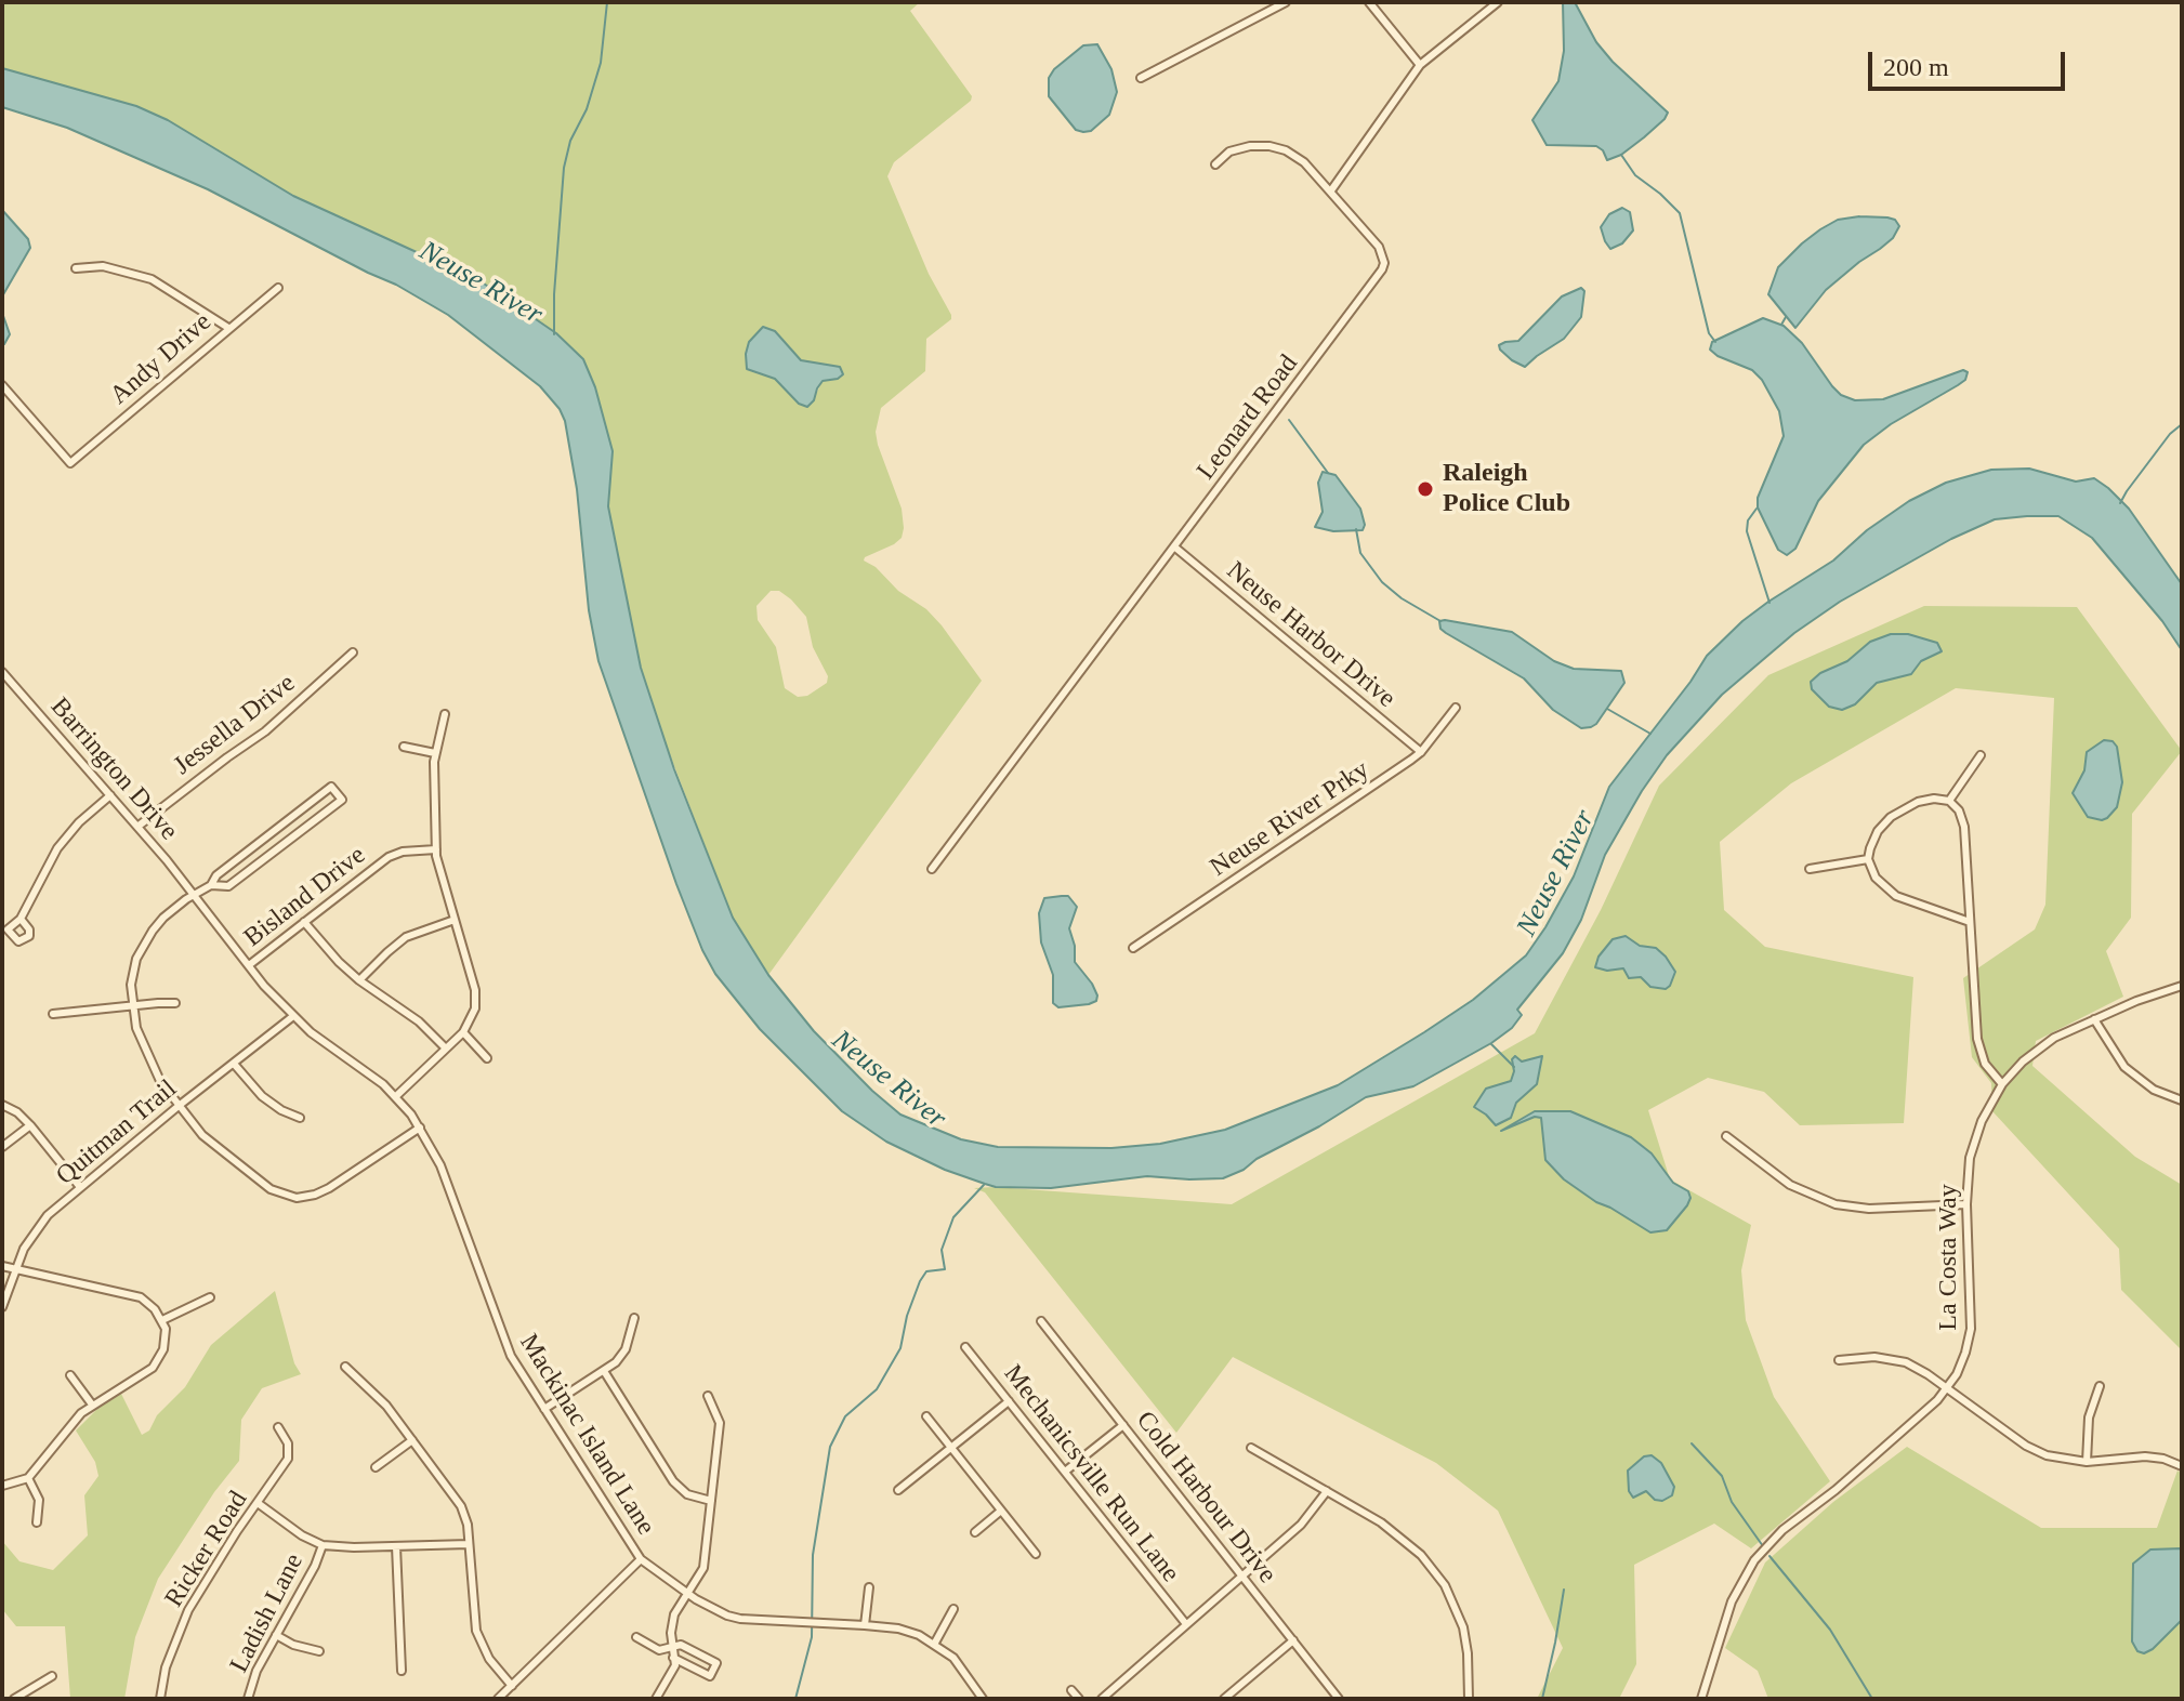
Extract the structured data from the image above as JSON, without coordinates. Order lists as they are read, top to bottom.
{
  "streets": {
    "street": [
      "Andy Drive",
      "Leonard Road",
      "Neuse Harbor Drive",
      "Jessella Drive",
      "Barrington Drive",
      "Neuse River Prky",
      "Bisland Drive",
      "Quitman Trail",
      "La Costa Way",
      "Mackinac Island Lane",
      "Mechanicsville Run Lane",
      "Cold Harbour Drive",
      "Ricker Road",
      "Ladish Lane"
    ]
  },
  "crossings": [
    ["Leonard Road", "Neuse Harbor Drive"],
    ["Neuse Harbor Drive", "Neuse River Prky"],
    ["Jessella Drive", "Barrington Drive"],
    ["Barrington Drive", "Mackinac Island Lane"],
    ["Bisland Drive", "Mackinac Island Lane"],
    ["Quitman Trail", "Mackinac Island Lane"]
  ],
  "water": ["Neuse River"],
  "places": ["Raleigh Police Club"],
  "scale_bar": "200 m"
}
